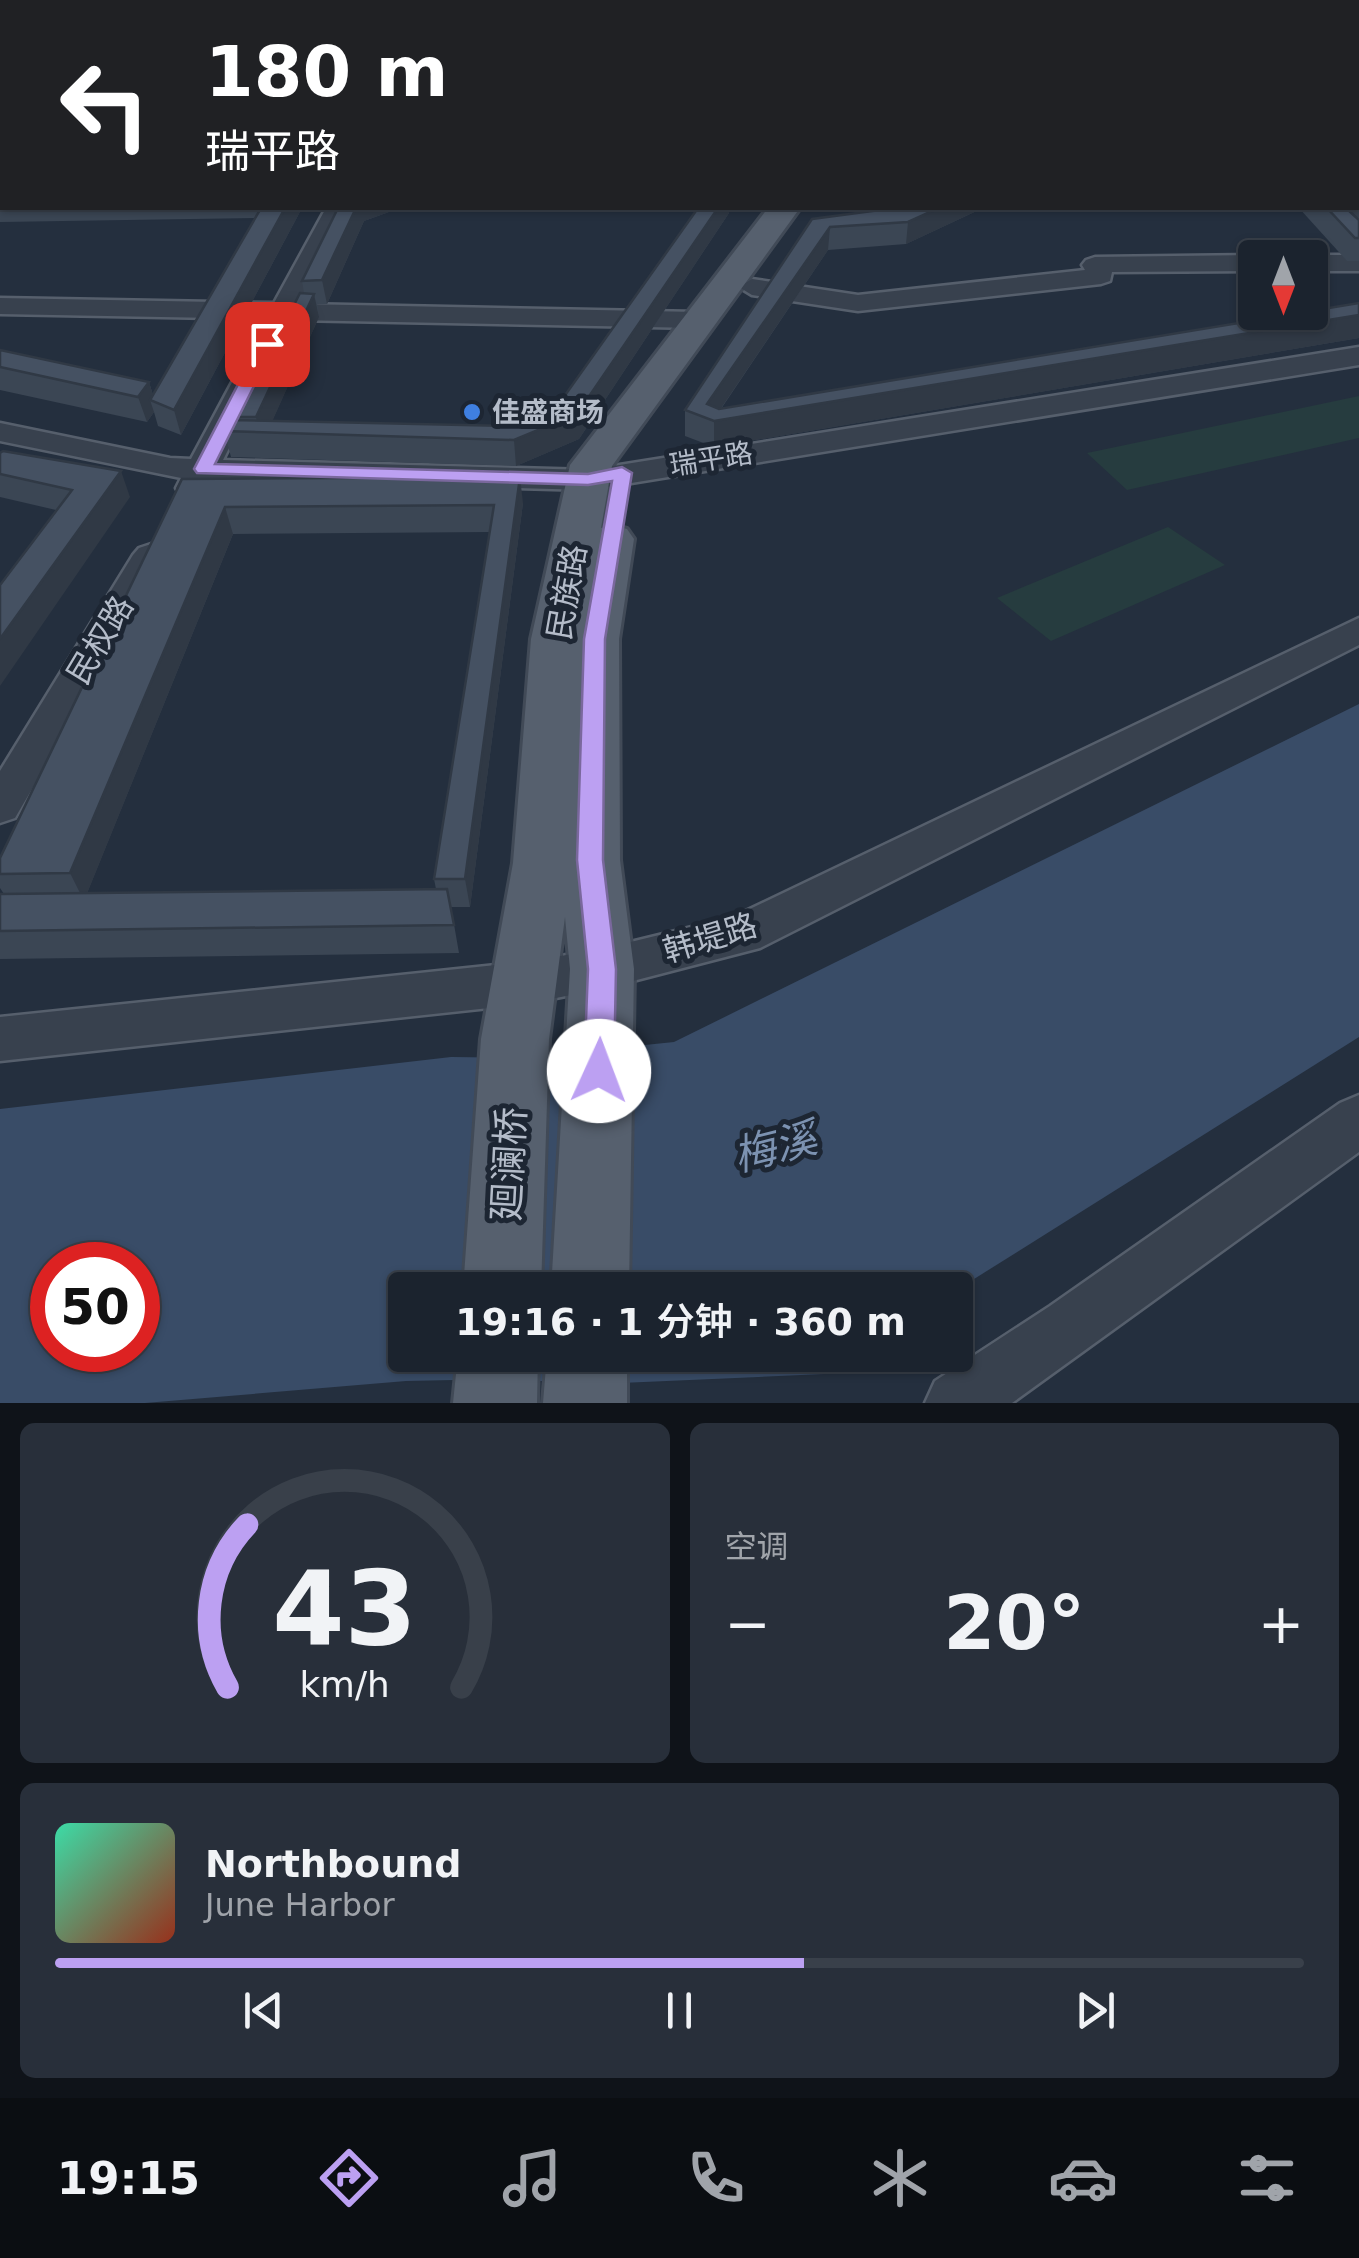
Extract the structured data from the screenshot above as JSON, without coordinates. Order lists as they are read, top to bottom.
{
  "streets": {
    "main road": ["民族路", "廻澜桥"],
    "street": ["瑞平路", "民权路", "韩堤路"]
  },
  "crossings": [
    ["瑞平路", "民族路"],
    ["瑞平路", "民权路"],
    ["民族路", "韩堤路"],
    ["民族路", "廻澜桥"],
    ["韩堤路", "廻澜桥"]
  ],
  "water": ["梅溪"],
  "places": ["佳盛商场"],
  "north": "bottom",
  "page": {
    "turn": ["180 m", "瑞平路"],
    "limit": "50",
    "trip": "19:16 · 1 分钟 · 360 m",
    "tile": "空调",
    "heat": ["−", "20°", "+"],
    "song": ["Northbound", "June Harbor"],
    "tabs": "19:15",
    "gauge": ["43", "km/h"]
  }
}
